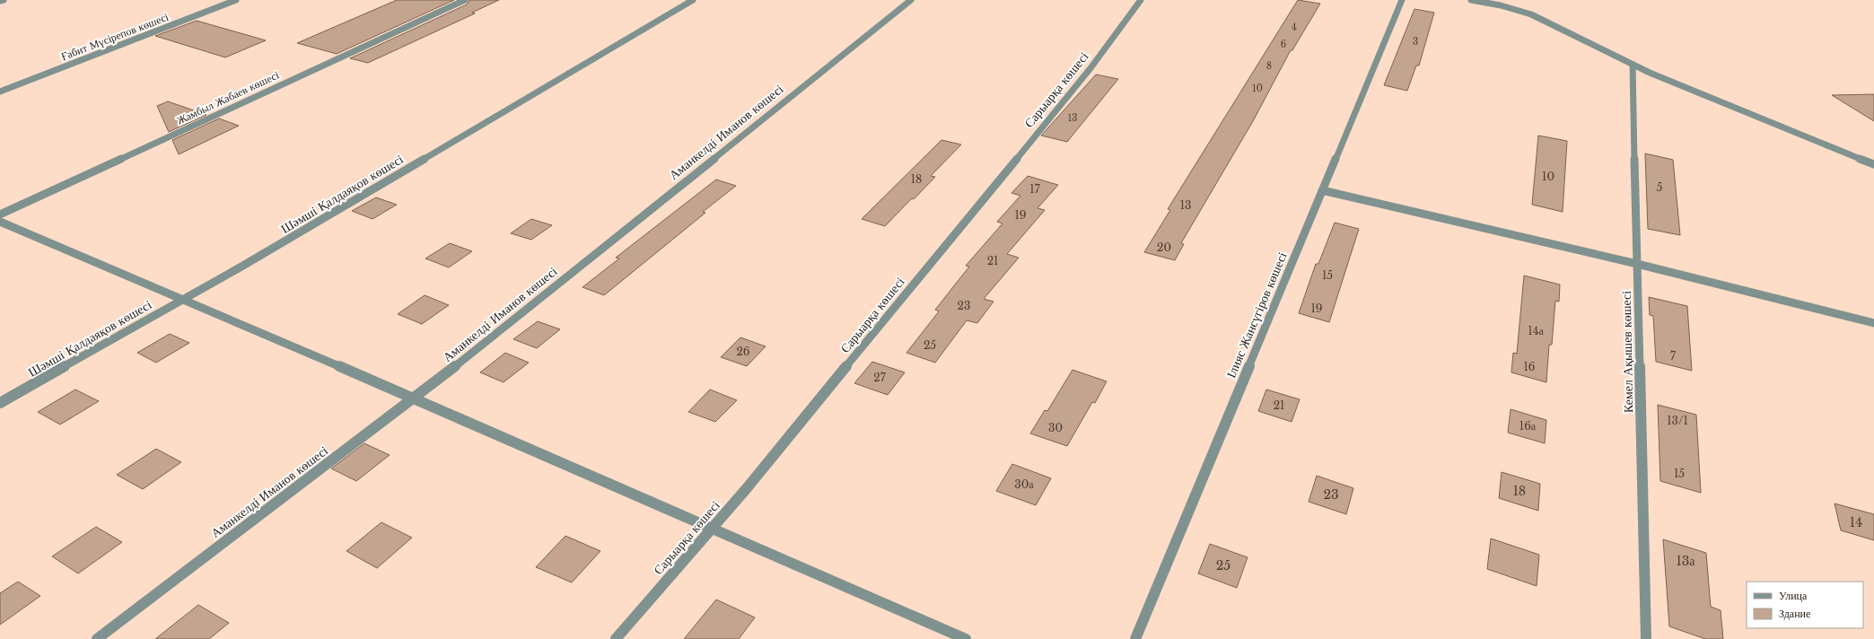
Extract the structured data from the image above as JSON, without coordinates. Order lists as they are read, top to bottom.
{
  "streets": {
    "street": [
      "Ғабит Мүсірепов көшесі",
      "Сарыарқа көшесі",
      "Жамбыл Жабаев көшесі",
      "Аманкелді Иманов көшесі",
      "Шәмші Қалдаяқов көшесі",
      "Ілияс Жансүгіров көшесі",
      "Кемел Ақышев көшесі"
    ]
  },
  "house_numbers": [
    "4",
    "3",
    "6",
    "8",
    "10",
    "13",
    "10",
    "18",
    "5",
    "17",
    "13",
    "19",
    "20",
    "21",
    "15",
    "23",
    "19",
    "14а",
    "25",
    "26",
    "7",
    "16",
    "27",
    "21",
    "13/1",
    "16а",
    "30",
    "15",
    "30а",
    "18",
    "23",
    "14",
    "13а",
    "25"
  ],
  "legend": ["Улица", "Здание"]
}
